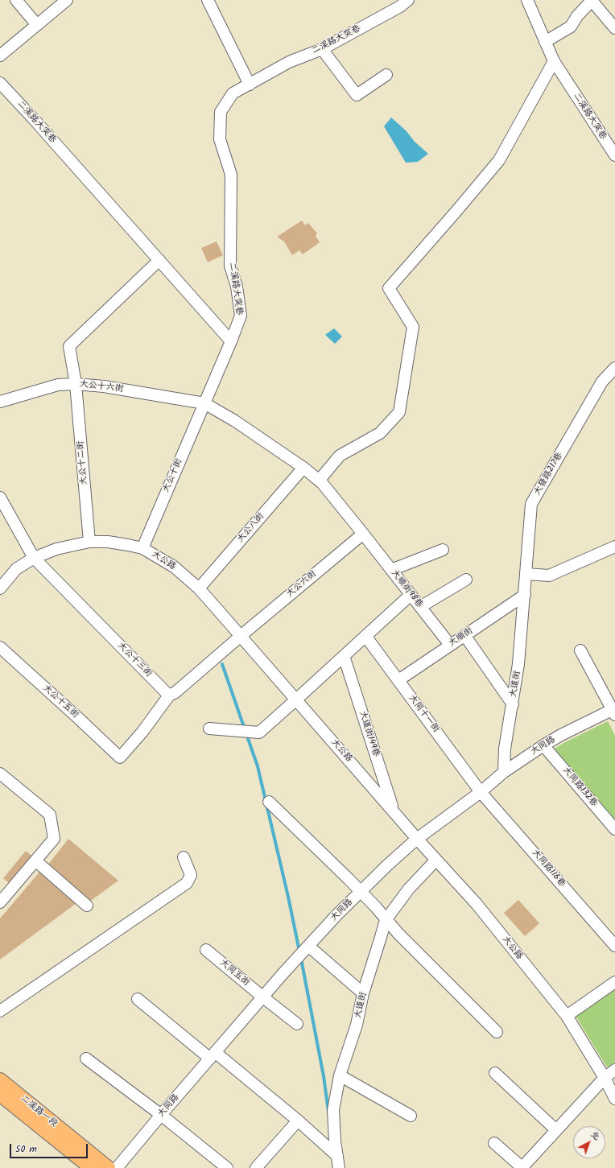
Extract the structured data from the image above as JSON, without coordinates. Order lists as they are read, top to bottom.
{
  "streets": {
    "main road": ["二溪路一段"],
    "street": [
      "二溪路大突巷",
      "大公十六街",
      "大公十二街",
      "大發路217巷",
      "大公十街",
      "大公八街",
      "大公路",
      "大公六街",
      "大順街98巷",
      "大順街",
      "大公十三街",
      "大道街",
      "大公十五街",
      "大同十一街",
      "大道街149巷",
      "大同路",
      "大同路132巷",
      "大同路116巷",
      "大同五街"
    ]
  },
  "crossings": [
    ["二溪路大突巷", "大公十二街"],
    ["二溪路大突巷", "大公十街"],
    ["大公十六街", "大公十二街"],
    ["大公十六街", "大公十街"],
    ["大公十二街", "大公路"],
    ["大發路217巷", "大順街"],
    ["大發路217巷", "大道街"],
    ["大公十街", "大公路"],
    ["大公八街", "大公路"],
    ["大公路", "大公六街"],
    ["大公路", "大公十三街"],
    ["大公路", "大道街"],
    ["大公路", "大道街149巷"],
    ["大公路", "大同路"],
    ["大公六街", "大順街98巷"],
    ["大順街98巷", "大順街"],
    ["大順街", "大道街"],
    ["大順街", "大同十一街"],
    ["大公十三街", "大公十五街"],
    ["大道街", "大同路"],
    ["大同十一街", "大同路"],
    ["大同十一街", "大同路116巷"],
    ["大同路", "大同路132巷"],
    ["大同路", "大同路116巷"],
    ["大同路", "大同五街"]
  ],
  "scale_bar": "50 m",
  "north": "top right"
}
